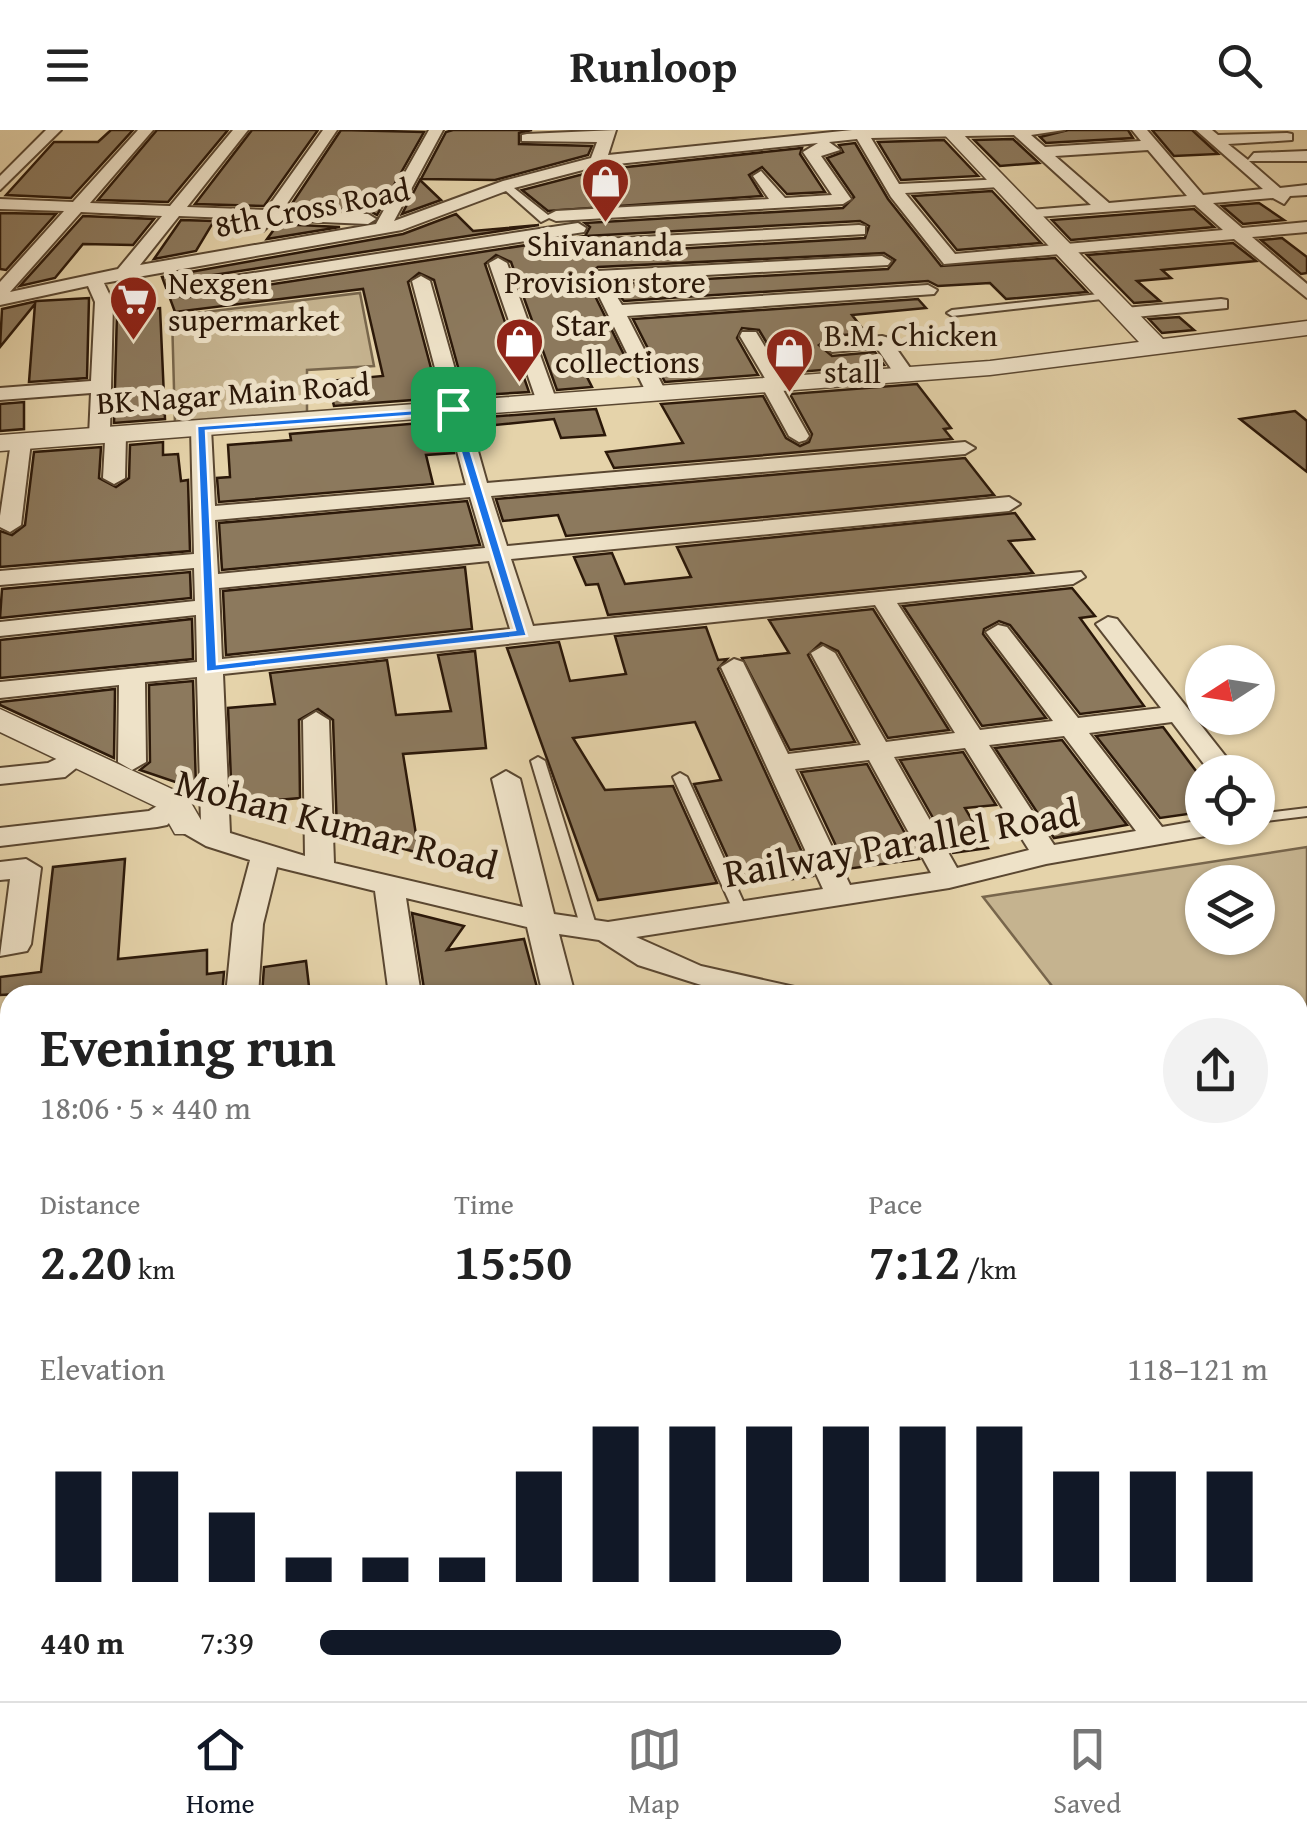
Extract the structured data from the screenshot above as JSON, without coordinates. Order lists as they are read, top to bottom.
{
  "streets": {
    "street": [
      "8th Cross Road",
      "BK Nagar Main Road",
      "Mohan Kumar Road",
      "Railway Parallel Road"
    ]
  },
  "crossings": [
    ["Mohan Kumar Road", "Railway Parallel Road"]
  ],
  "places": {
    "shop": ["Shivananda Provision store", "Star collections", "B.M. Chicken stall"],
    "supermarket": ["Nexgen supermarket"]
  },
  "north": "left",
  "page": {
    "header": "Runloop",
    "heading": ["Evening run", "18:06 · 5 × 440 m"],
    "stats": [
      ["Distance", "2.20 km"],
      ["Time", "15:50"],
      ["Pace", "7:12 /km"]
    ],
    "chart": ["Elevation", "118–121 m"],
    "list": [
      {
        "name": "440 m",
        "note": "7:39"
      }
    ],
    "tabs": ["Home", "Map", "Saved"]
  }
}
